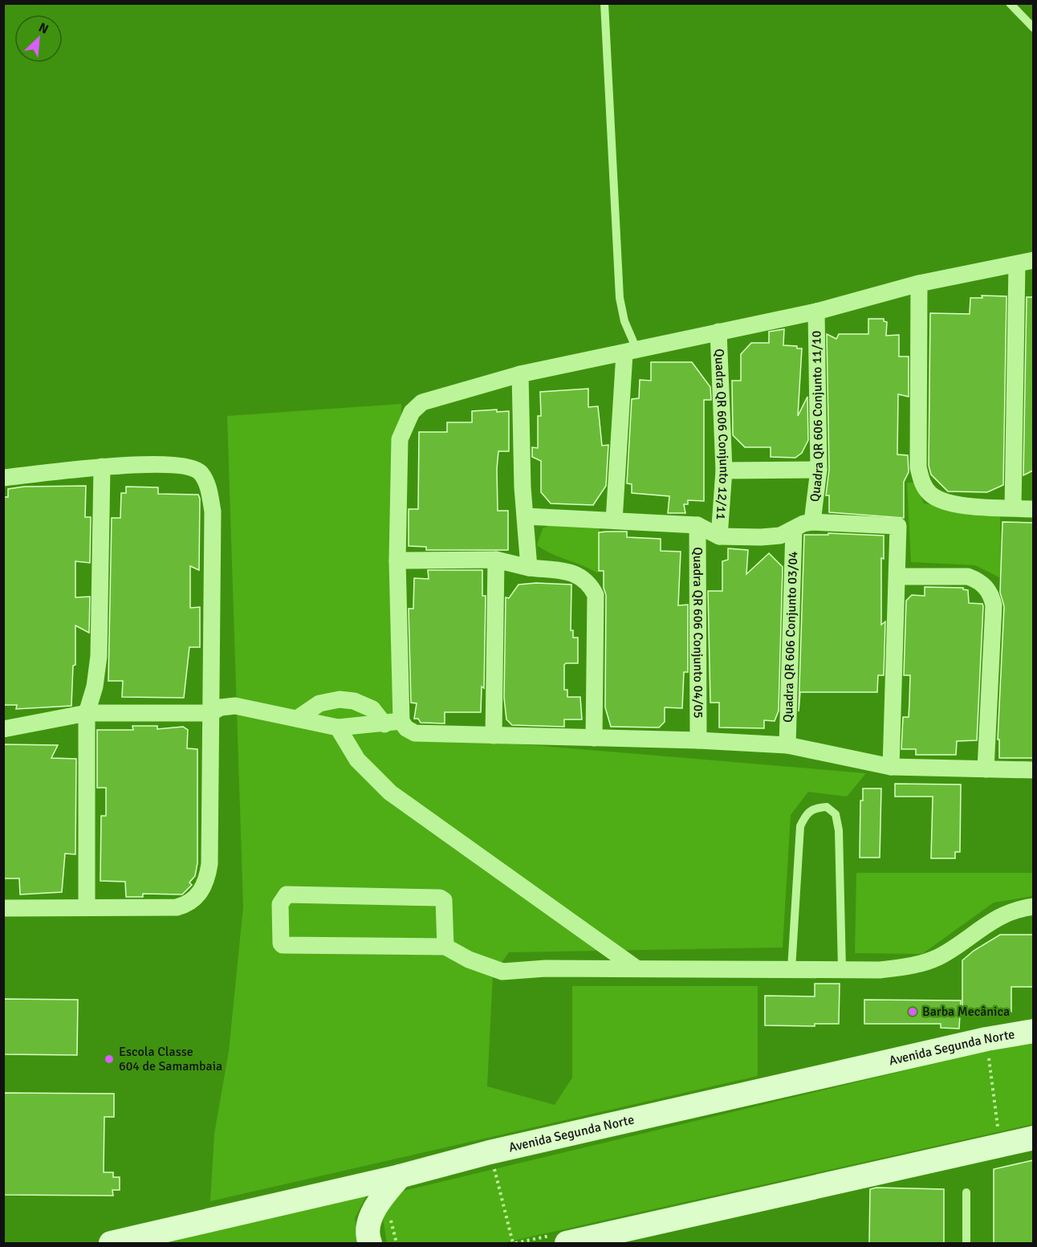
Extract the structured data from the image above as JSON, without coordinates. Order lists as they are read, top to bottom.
{
  "streets": {
    "main road": ["Avenida Segunda Norte"],
    "street": [
      "Quadra QR 606 Conjunto 11/10",
      "Quadra QR 606 Conjunto 12/11",
      "Quadra QR 606 Conjunto 04/05",
      "Quadra QR 606 Conjunto 03/04"
    ]
  },
  "places": ["Barba Mecânica", "Escola Classe 604 de Samambaia"],
  "north": "top right"
}
